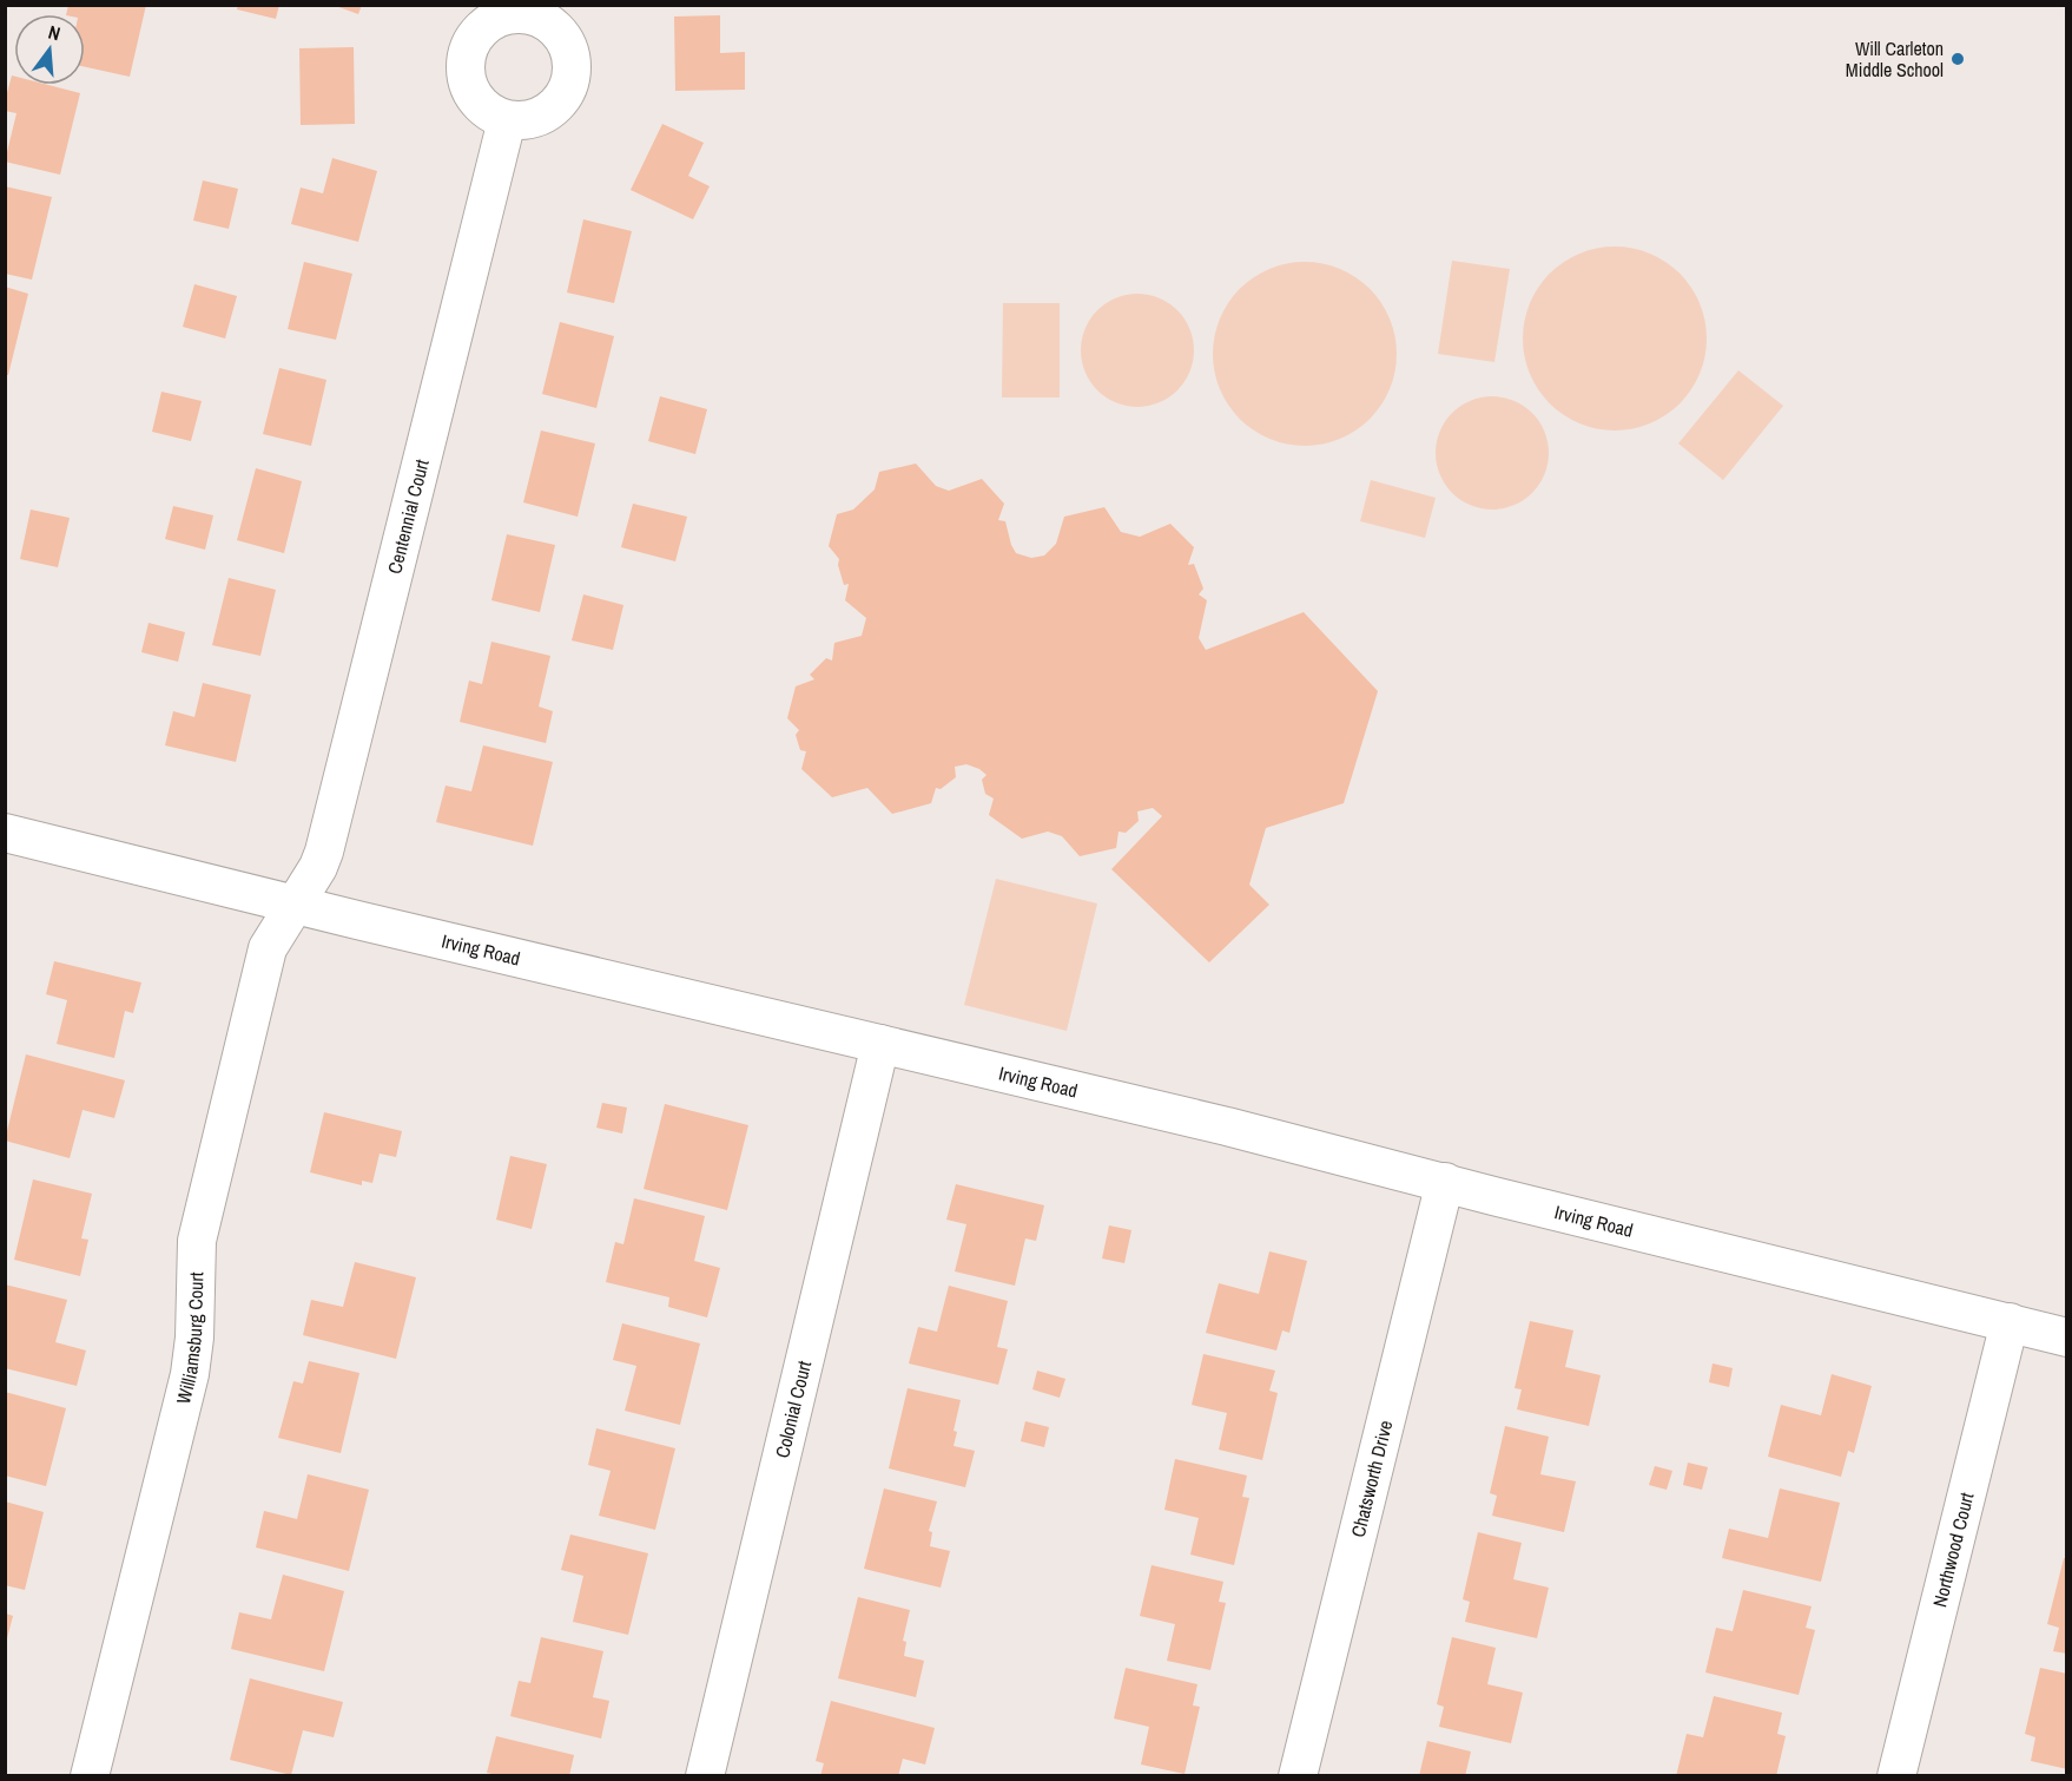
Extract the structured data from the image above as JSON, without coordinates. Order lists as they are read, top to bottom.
{
  "streets": {
    "street": [
      "Centennial Court",
      "Irving Road",
      "Williamsburg Court",
      "Colonial Court",
      "Chatsworth Drive",
      "Northwood Court"
    ]
  },
  "crossings": [
    ["Centennial Court", "Irving Road"],
    ["Centennial Court", "Williamsburg Court"],
    ["Irving Road", "Williamsburg Court"],
    ["Irving Road", "Colonial Court"],
    ["Irving Road", "Chatsworth Drive"],
    ["Irving Road", "Northwood Court"]
  ],
  "places": ["Will Carleton Middle School"],
  "north": "top"
}
